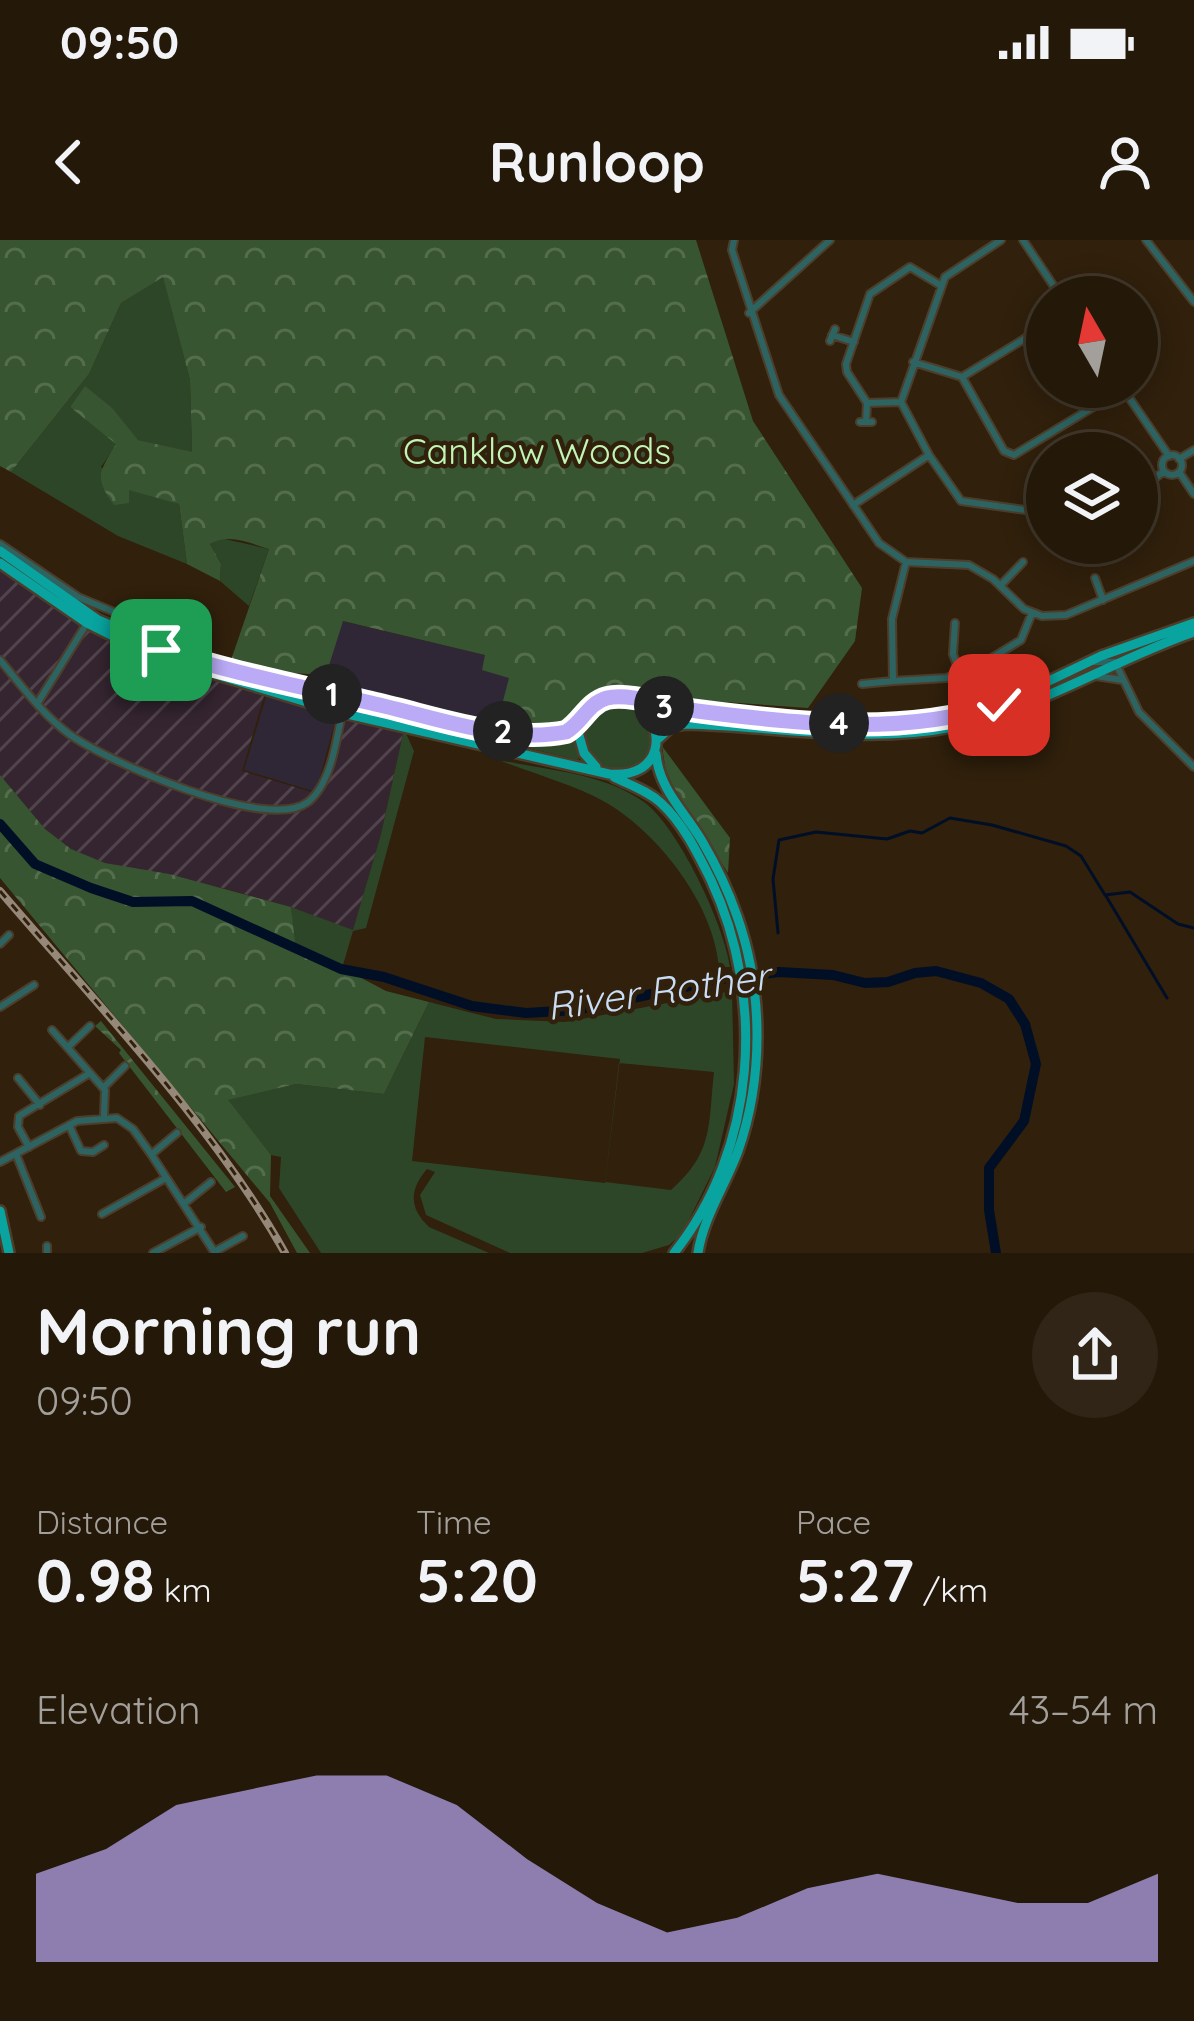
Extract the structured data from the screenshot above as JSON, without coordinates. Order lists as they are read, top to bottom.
{
  "water": ["River Rother"],
  "parks": ["Canklow Woods"],
  "north": "top",
  "page": {
    "status": "09:50",
    "header": "Runloop",
    "pins": [
      "1",
      "3",
      "4",
      "2"
    ],
    "heading": ["Morning run", "09:50"],
    "stats": [
      ["Distance", "0.98 km"],
      ["Time", "5:20"],
      ["Pace", "5:27 /km"]
    ],
    "chart": ["Elevation", "43–54 m"]
  }
}
